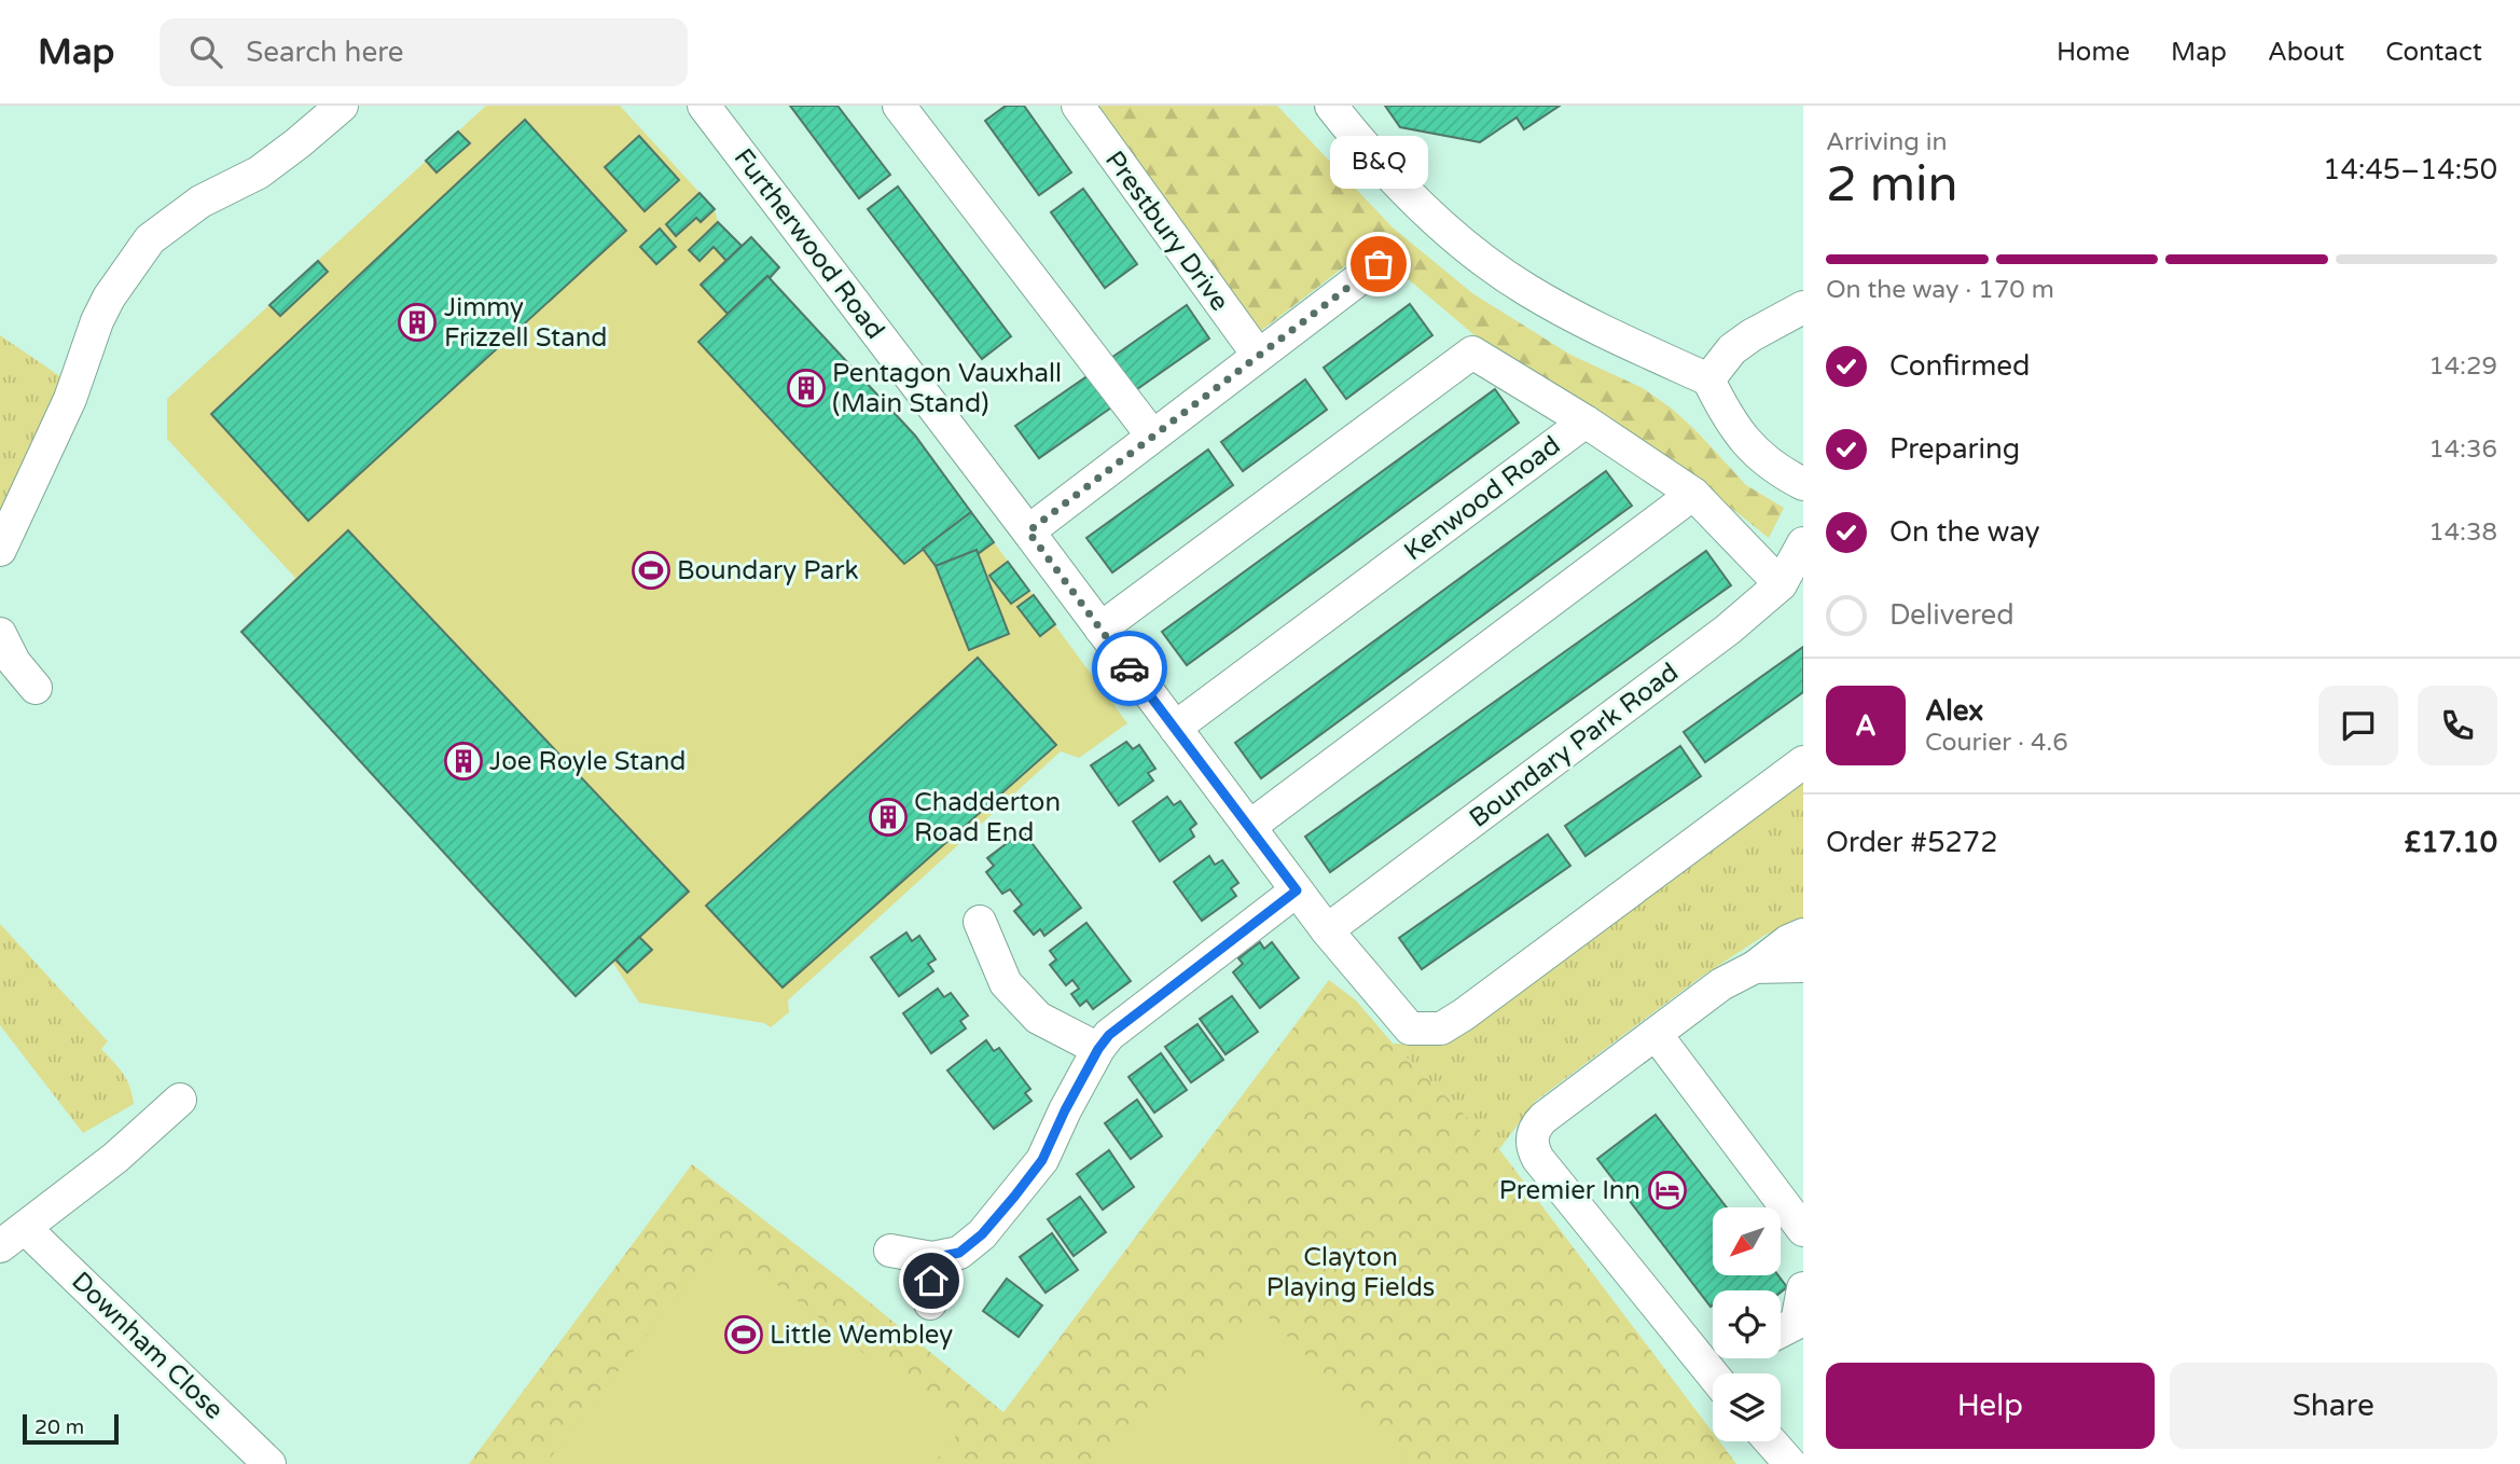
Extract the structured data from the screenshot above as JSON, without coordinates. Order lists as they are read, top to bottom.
{
  "streets": {
    "street": [
      "Prestbury Drive",
      "Furtherwood Road",
      "Kenwood Road",
      "Boundary Park Road",
      "Downham Close"
    ]
  },
  "crossings": [
    ["Furtherwood Road", "Kenwood Road"],
    ["Furtherwood Road", "Boundary Park Road"],
    ["Kenwood Road", "Boundary Park Road"]
  ],
  "parks": ["Clayton Playing Fields"],
  "places": {
    "other": ["B&Q"],
    "building": [
      "Jimmy Frizzell Stand",
      "Pentagon Vauxhall (Main Stand)",
      "Joe Royle Stand",
      "Chadderton Road End"
    ],
    "sports": ["Boundary Park", "Little Wembley"],
    "hotel": ["Premier Inn"]
  },
  "scale_bar": "20 m",
  "north": "bottom left",
  "page": {
    "header": "Map",
    "search": "Search here",
    "nav": [
      "Home",
      "Map",
      "About",
      "Contact"
    ],
    "heading": ["2 min", "Arriving in", "14:45–14:50"],
    "panel": [
      "Alex",
      "Courier · 4.6",
      "Order #5272",
      "£17.10"
    ],
    "bubble": "B&Q",
    "bar": "On the way · 170 m",
    "list": [
      ["Confirmed", "14:29"],
      ["Preparing", "14:36"],
      ["On the way", "14:38"],
      "Delivered"
    ],
    "round": "A",
    "buttons": ["Help", "Share"],
    "scale": "20 m"
  }
}
